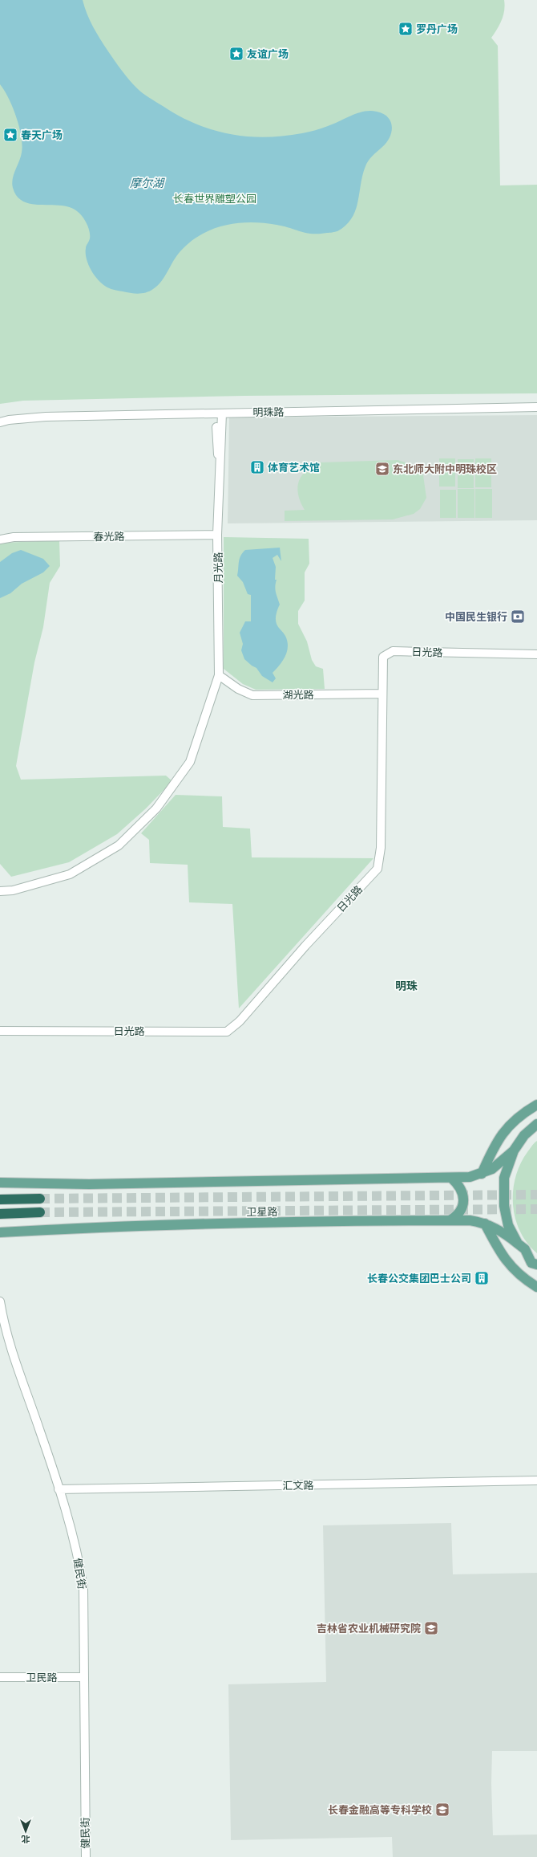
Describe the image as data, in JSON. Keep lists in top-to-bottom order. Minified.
{"streets":{"main road":["卫星路"],"street":["明珠路","春光路","月光路","日光路","湖光路","汇文路","健民街","卫民路"]},"crossings":[["明珠路","月光路"],["春光路","月光路"],["月光路","湖光路"],["日光路","湖光路"],["汇文路","健民街"],["健民街","卫民路"]],"districts":["明珠"],"water":["摩尔湖"],"parks":["长春世界雕塑公园"],"places":{"place":["罗丹广场","友谊广场","春天广场"],"building":["体育艺术馆","长春公交集团巴士公司"],"school or university":["东北师大附中明珠校区","吉林省农业机械研究院","长春金融高等专科学校"],"bank":["中国民生银行"]},"north":"bottom"}
